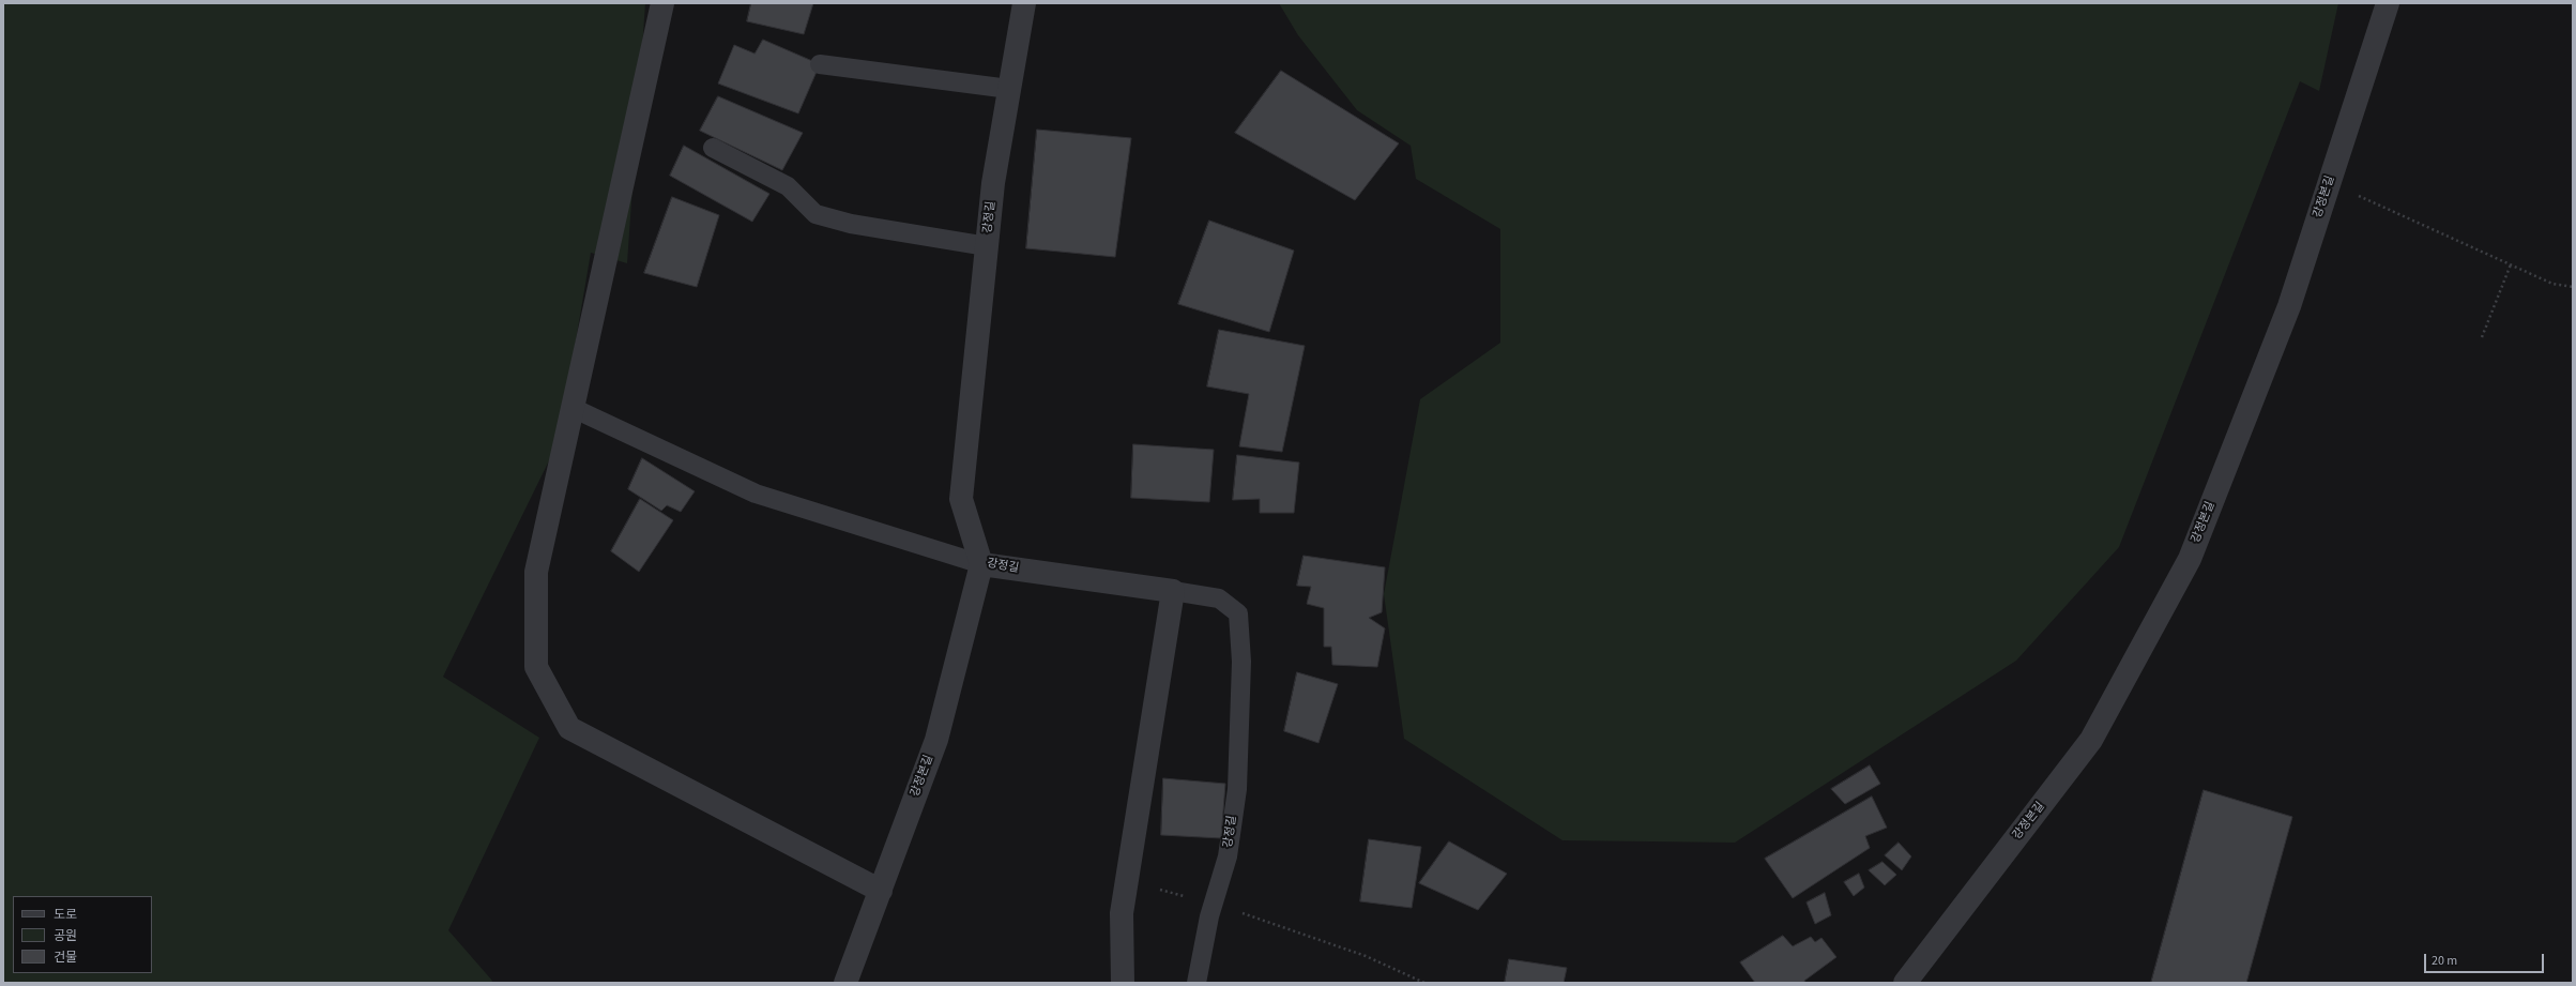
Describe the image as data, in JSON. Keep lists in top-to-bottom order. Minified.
{"streets":{"street":["강정본길","강정길"]},"crossings":[["강정본길","강정길"]],"legend":["도로","공원","건물"],"scale_bar":"20 m"}
